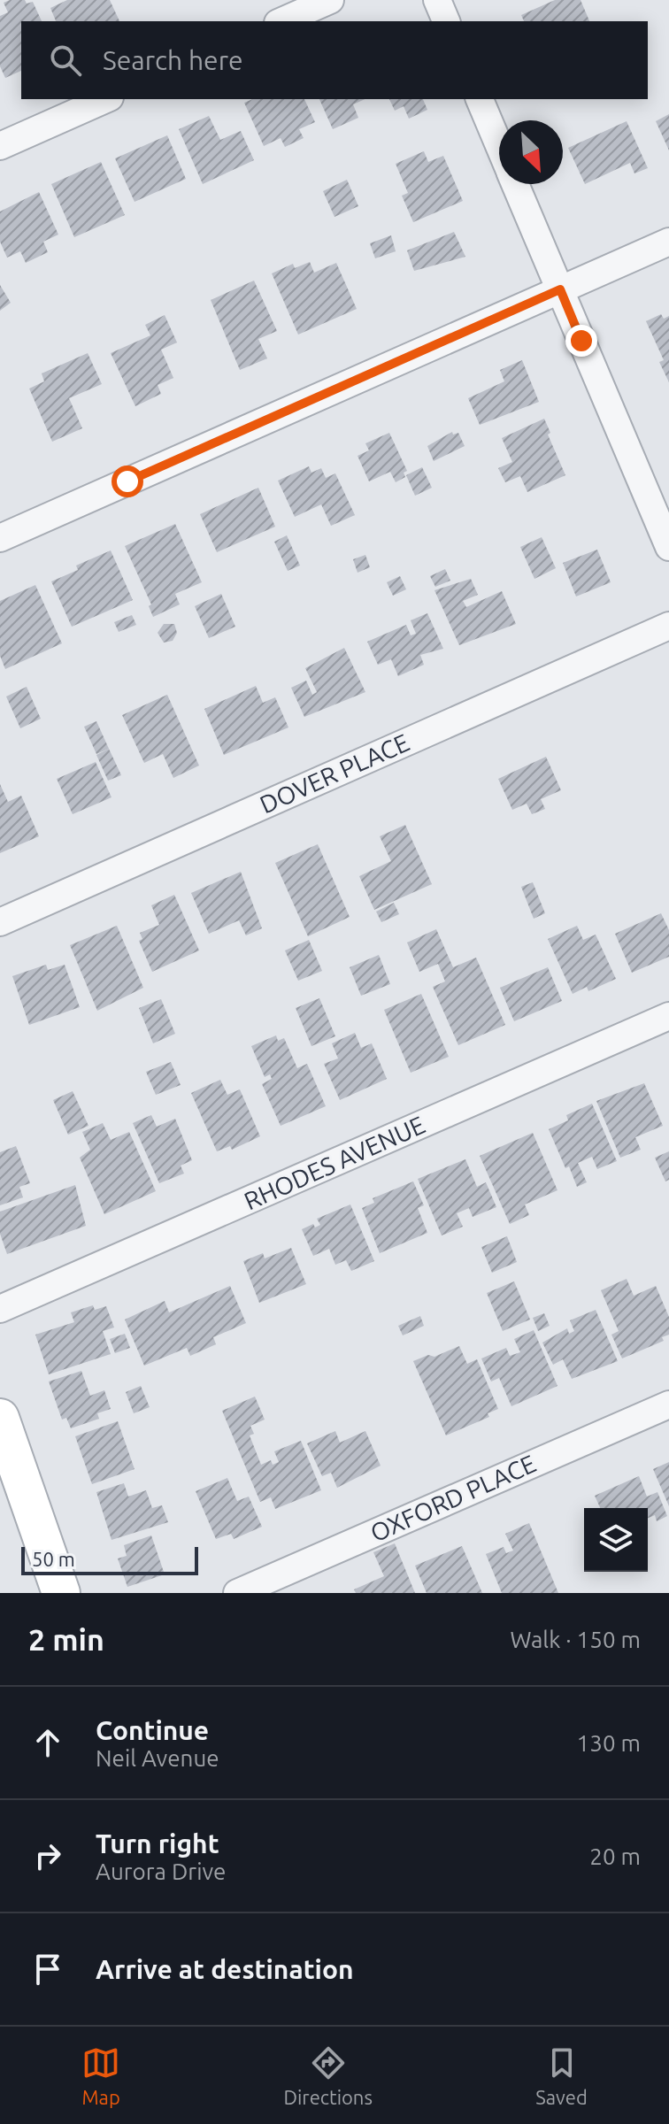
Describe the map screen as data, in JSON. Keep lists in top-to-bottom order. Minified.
{"streets":{"street":["DOVER PLACE","RHODES AVENUE","OXFORD PLACE"]},"scale_bar":"50 m","north":"bottom right","page":{"search":"Search here","scale":"50 m","heading":["2 min","Walk · 150 m"],"list":[["Continue","Neil Avenue","130 m"],["Turn right","Aurora Drive","20 m"],"Arrive at destination"],"nav":["Map","Directions","Saved"]}}
